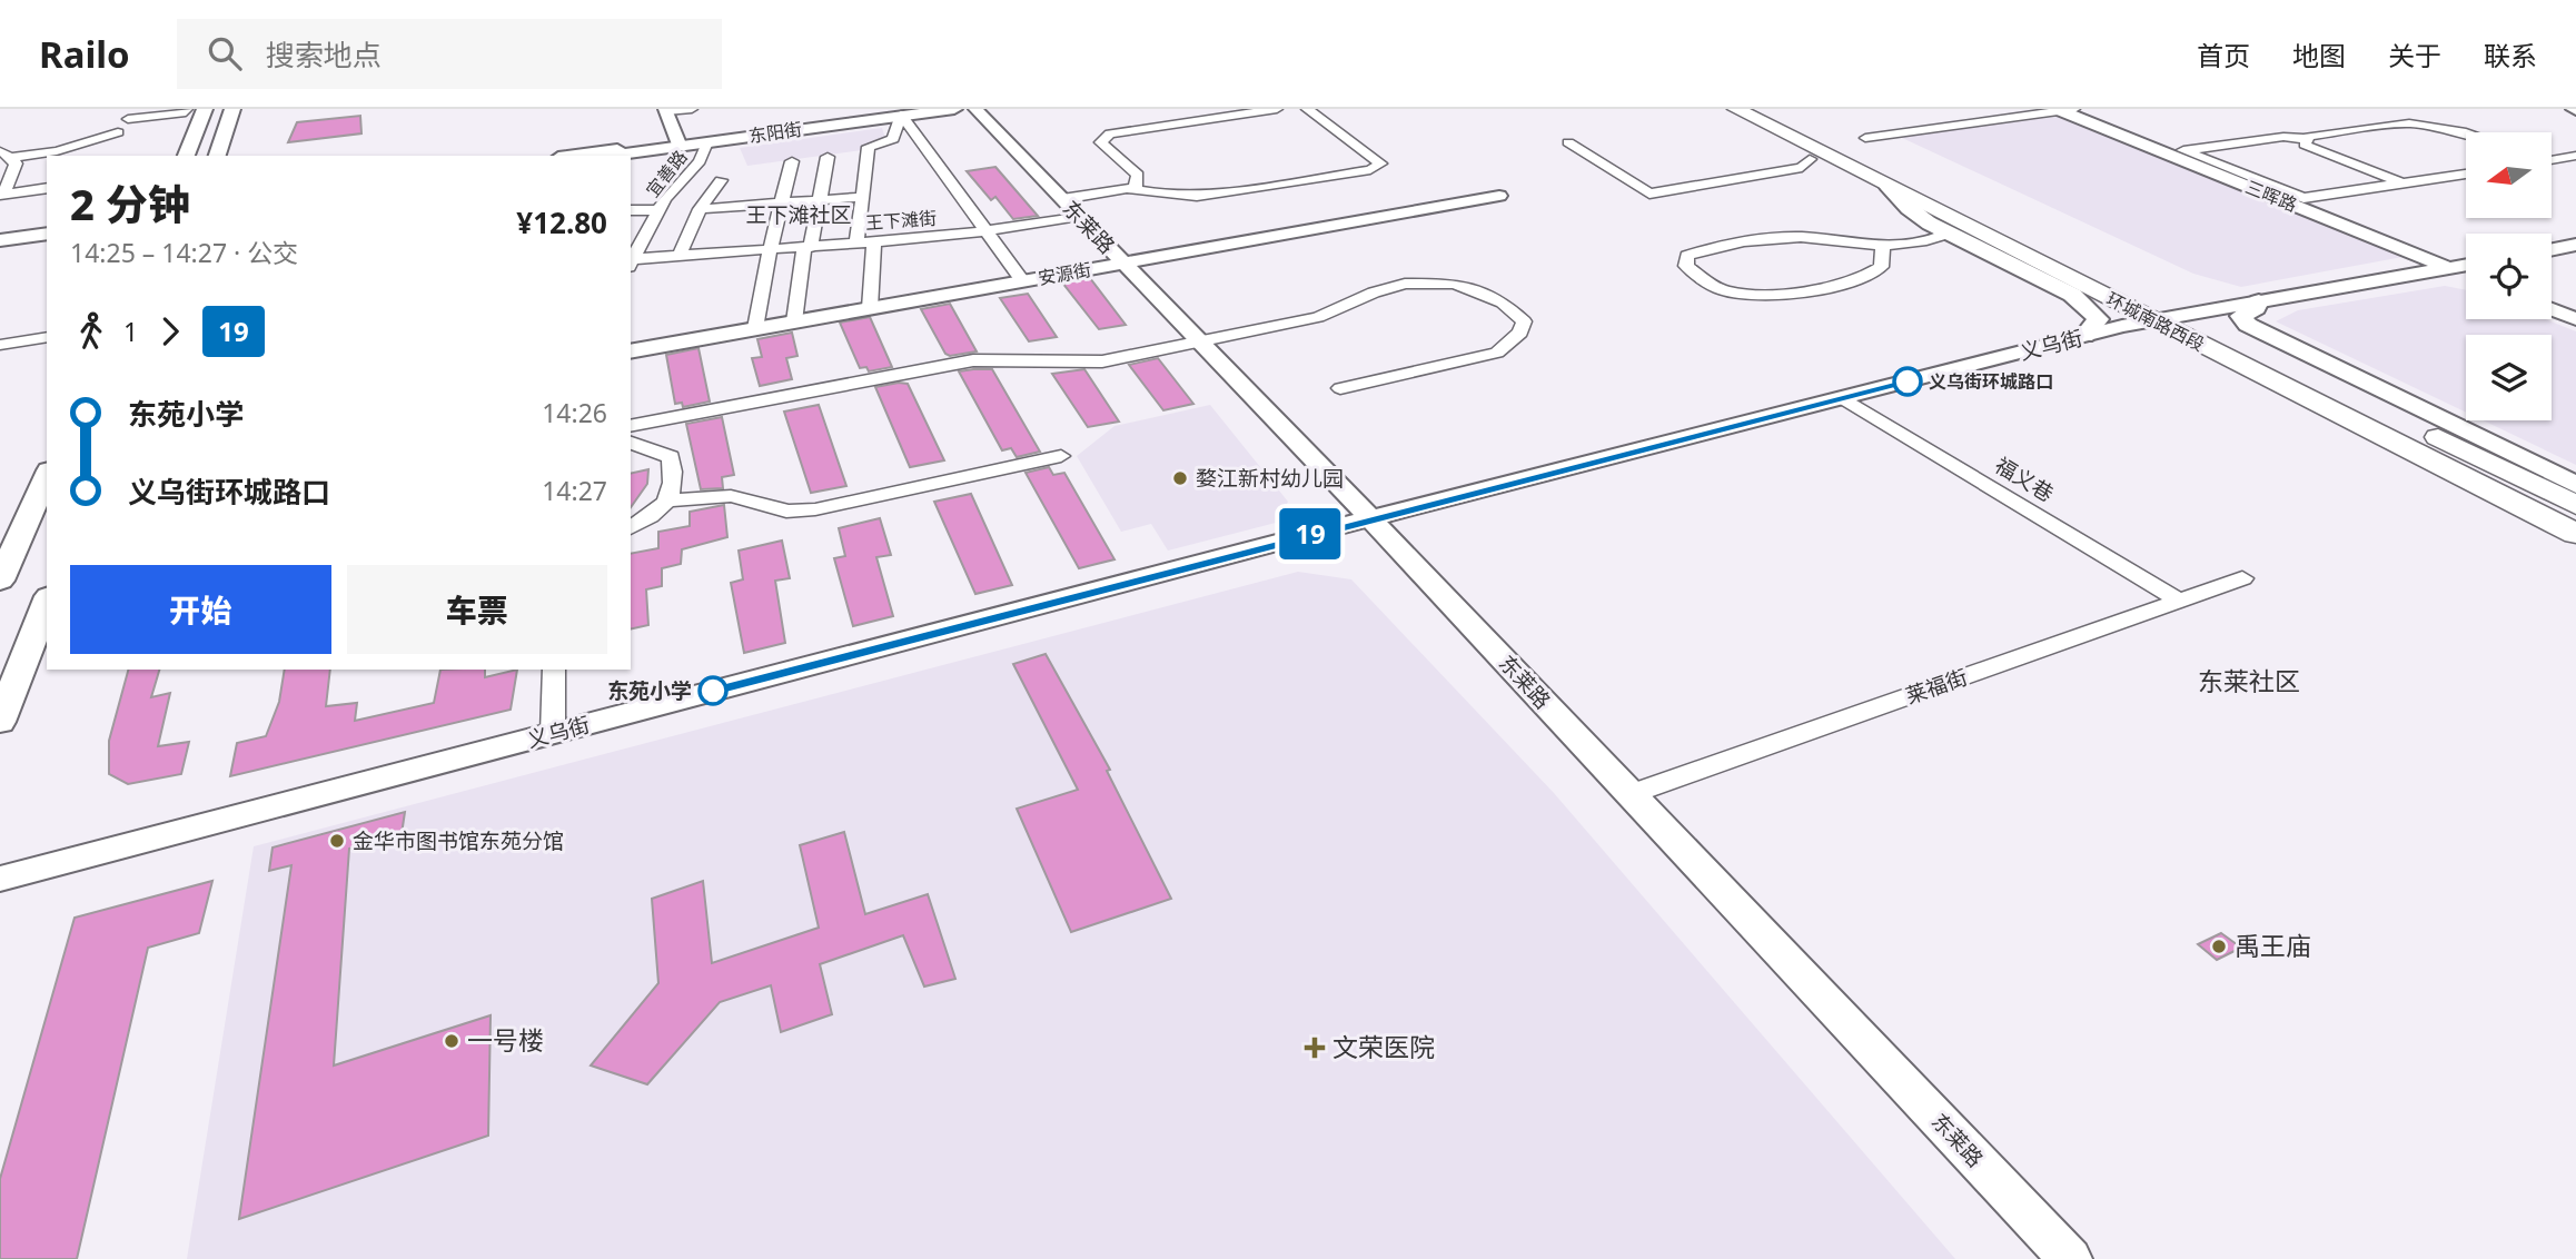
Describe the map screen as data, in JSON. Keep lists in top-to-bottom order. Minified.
{"streets":{"main road":["东阳街","环城南路西段"],"street":["宜善路","三晖路","王下滩街","东莱路","安源街","义乌街","福义巷","莱福街"]},"crossings":[["东阳街","宜善路"],["宜善路","王下滩街"],["三晖路","义乌街"],["王下滩街","东莱路"],["东莱路","安源街"],["东莱路","义乌街"],["东莱路","莱福街"],["环城南路西段","义乌街"],["义乌街","福义巷"],["福义巷","莱福街"]],"districts":["王下滩社区","东莱社区"],"places":{"other":["义乌街环城路口","婺江新村幼儿园","东苑小学","金华市图书馆东苑分馆","禹王庙","一号楼"],"health":["文荣医院"]},"lines":["bus line 19"],"north":"left","page":{"header":"Railo","search":"搜索地点","nav":["首页","地图","关于","联系"],"on_map":"19","heading":["2 分钟","14:25 – 14:27 · 公交","¥12.80"],"legs":["1","19"],"list":[{"name":"东苑小学","value":"14:26"},{"name":"义乌街环城路口","value":"14:27"}],"buttons":["开始","车票"]}}
